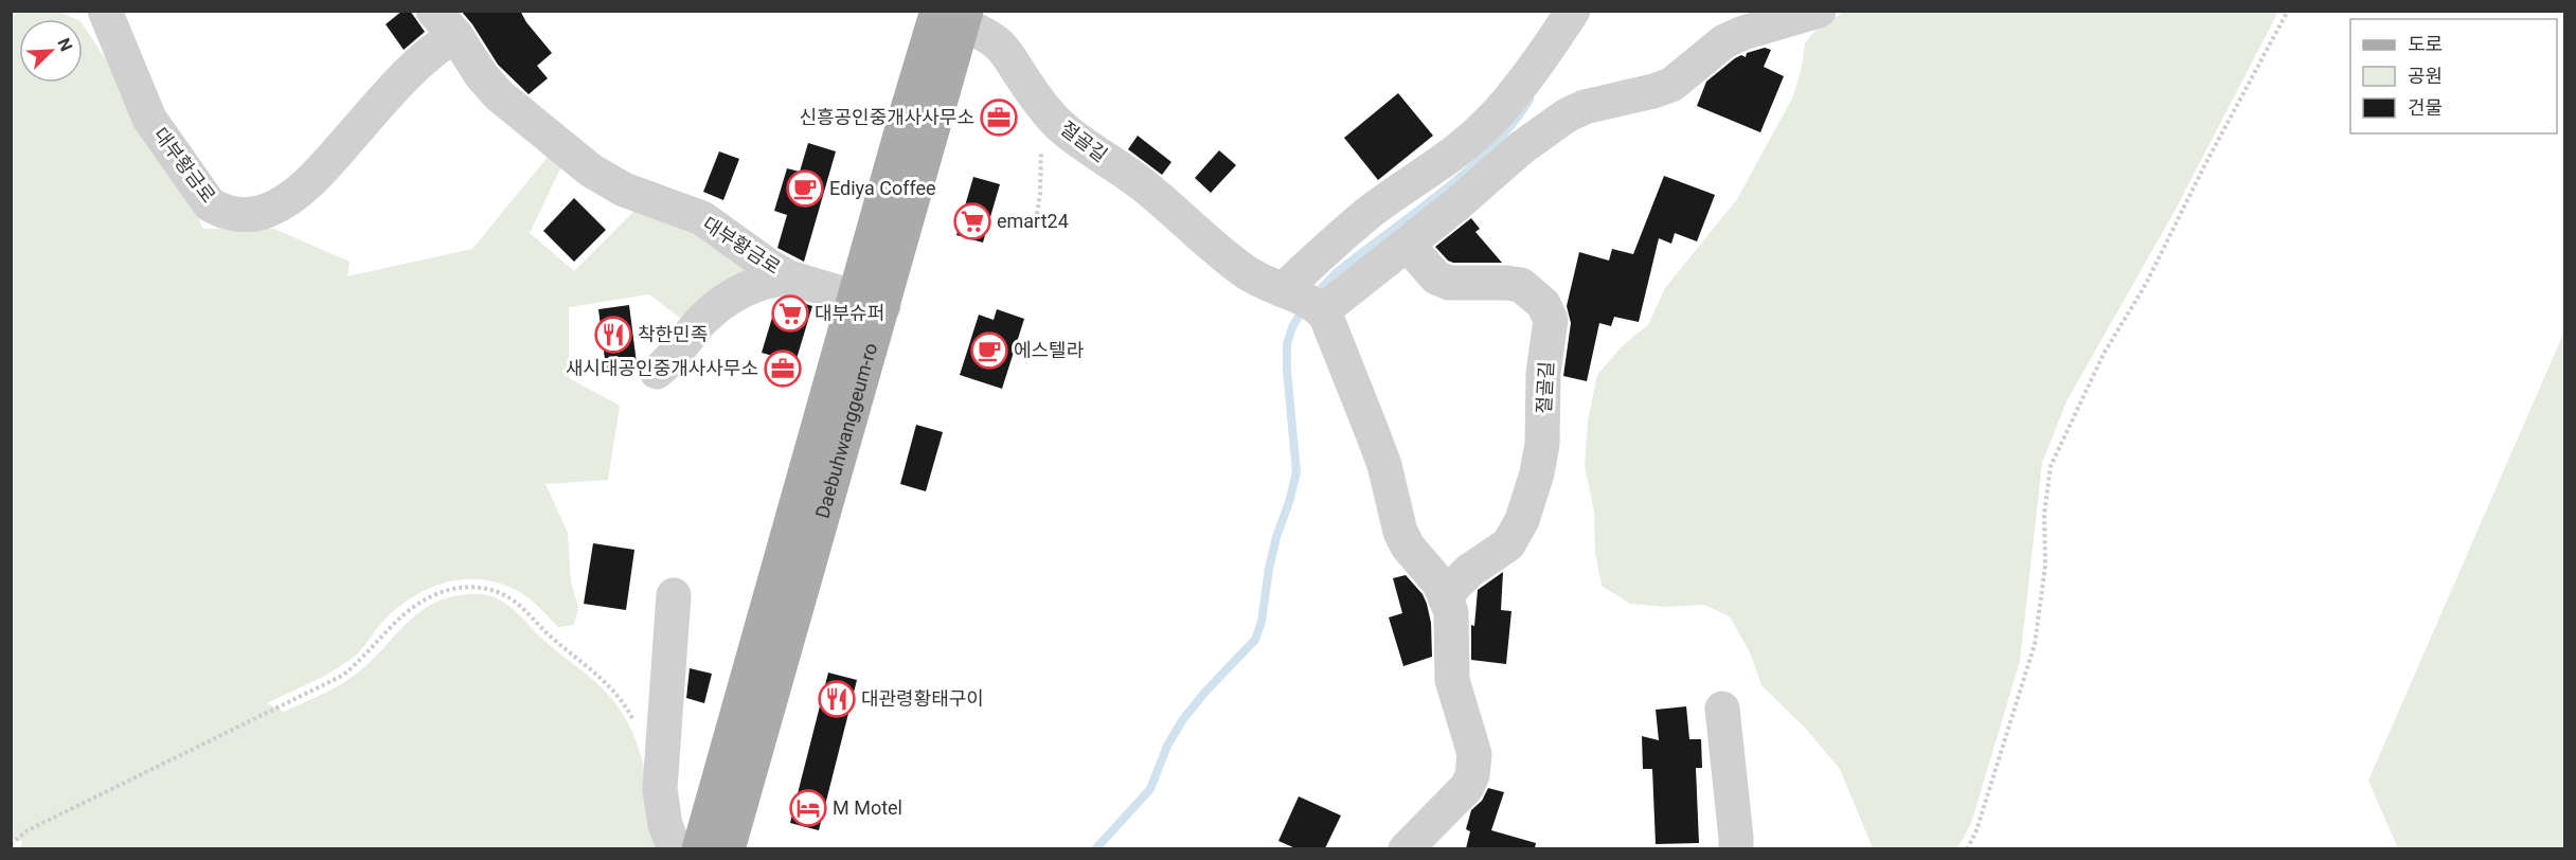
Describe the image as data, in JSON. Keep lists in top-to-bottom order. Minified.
{"streets":{"main road":["Daebuhwanggeum-ro"],"lane":["절골길","대부황금로"]},"crossings":[["절골길","Daebuhwanggeum-ro"],["대부황금로","Daebuhwanggeum-ro"]],"places":{"office":["신흥공인중개사사무소","새시대공인중개사사무소"],"cafe":["Ediya Coffee","에스텔라"],"supermarket":["emart24","대부슈퍼"],"restaurant":["착한민족","대관령황태구이"],"hotel":["M Motel"]},"legend":["도로","공원","건물"],"north":"top right"}
